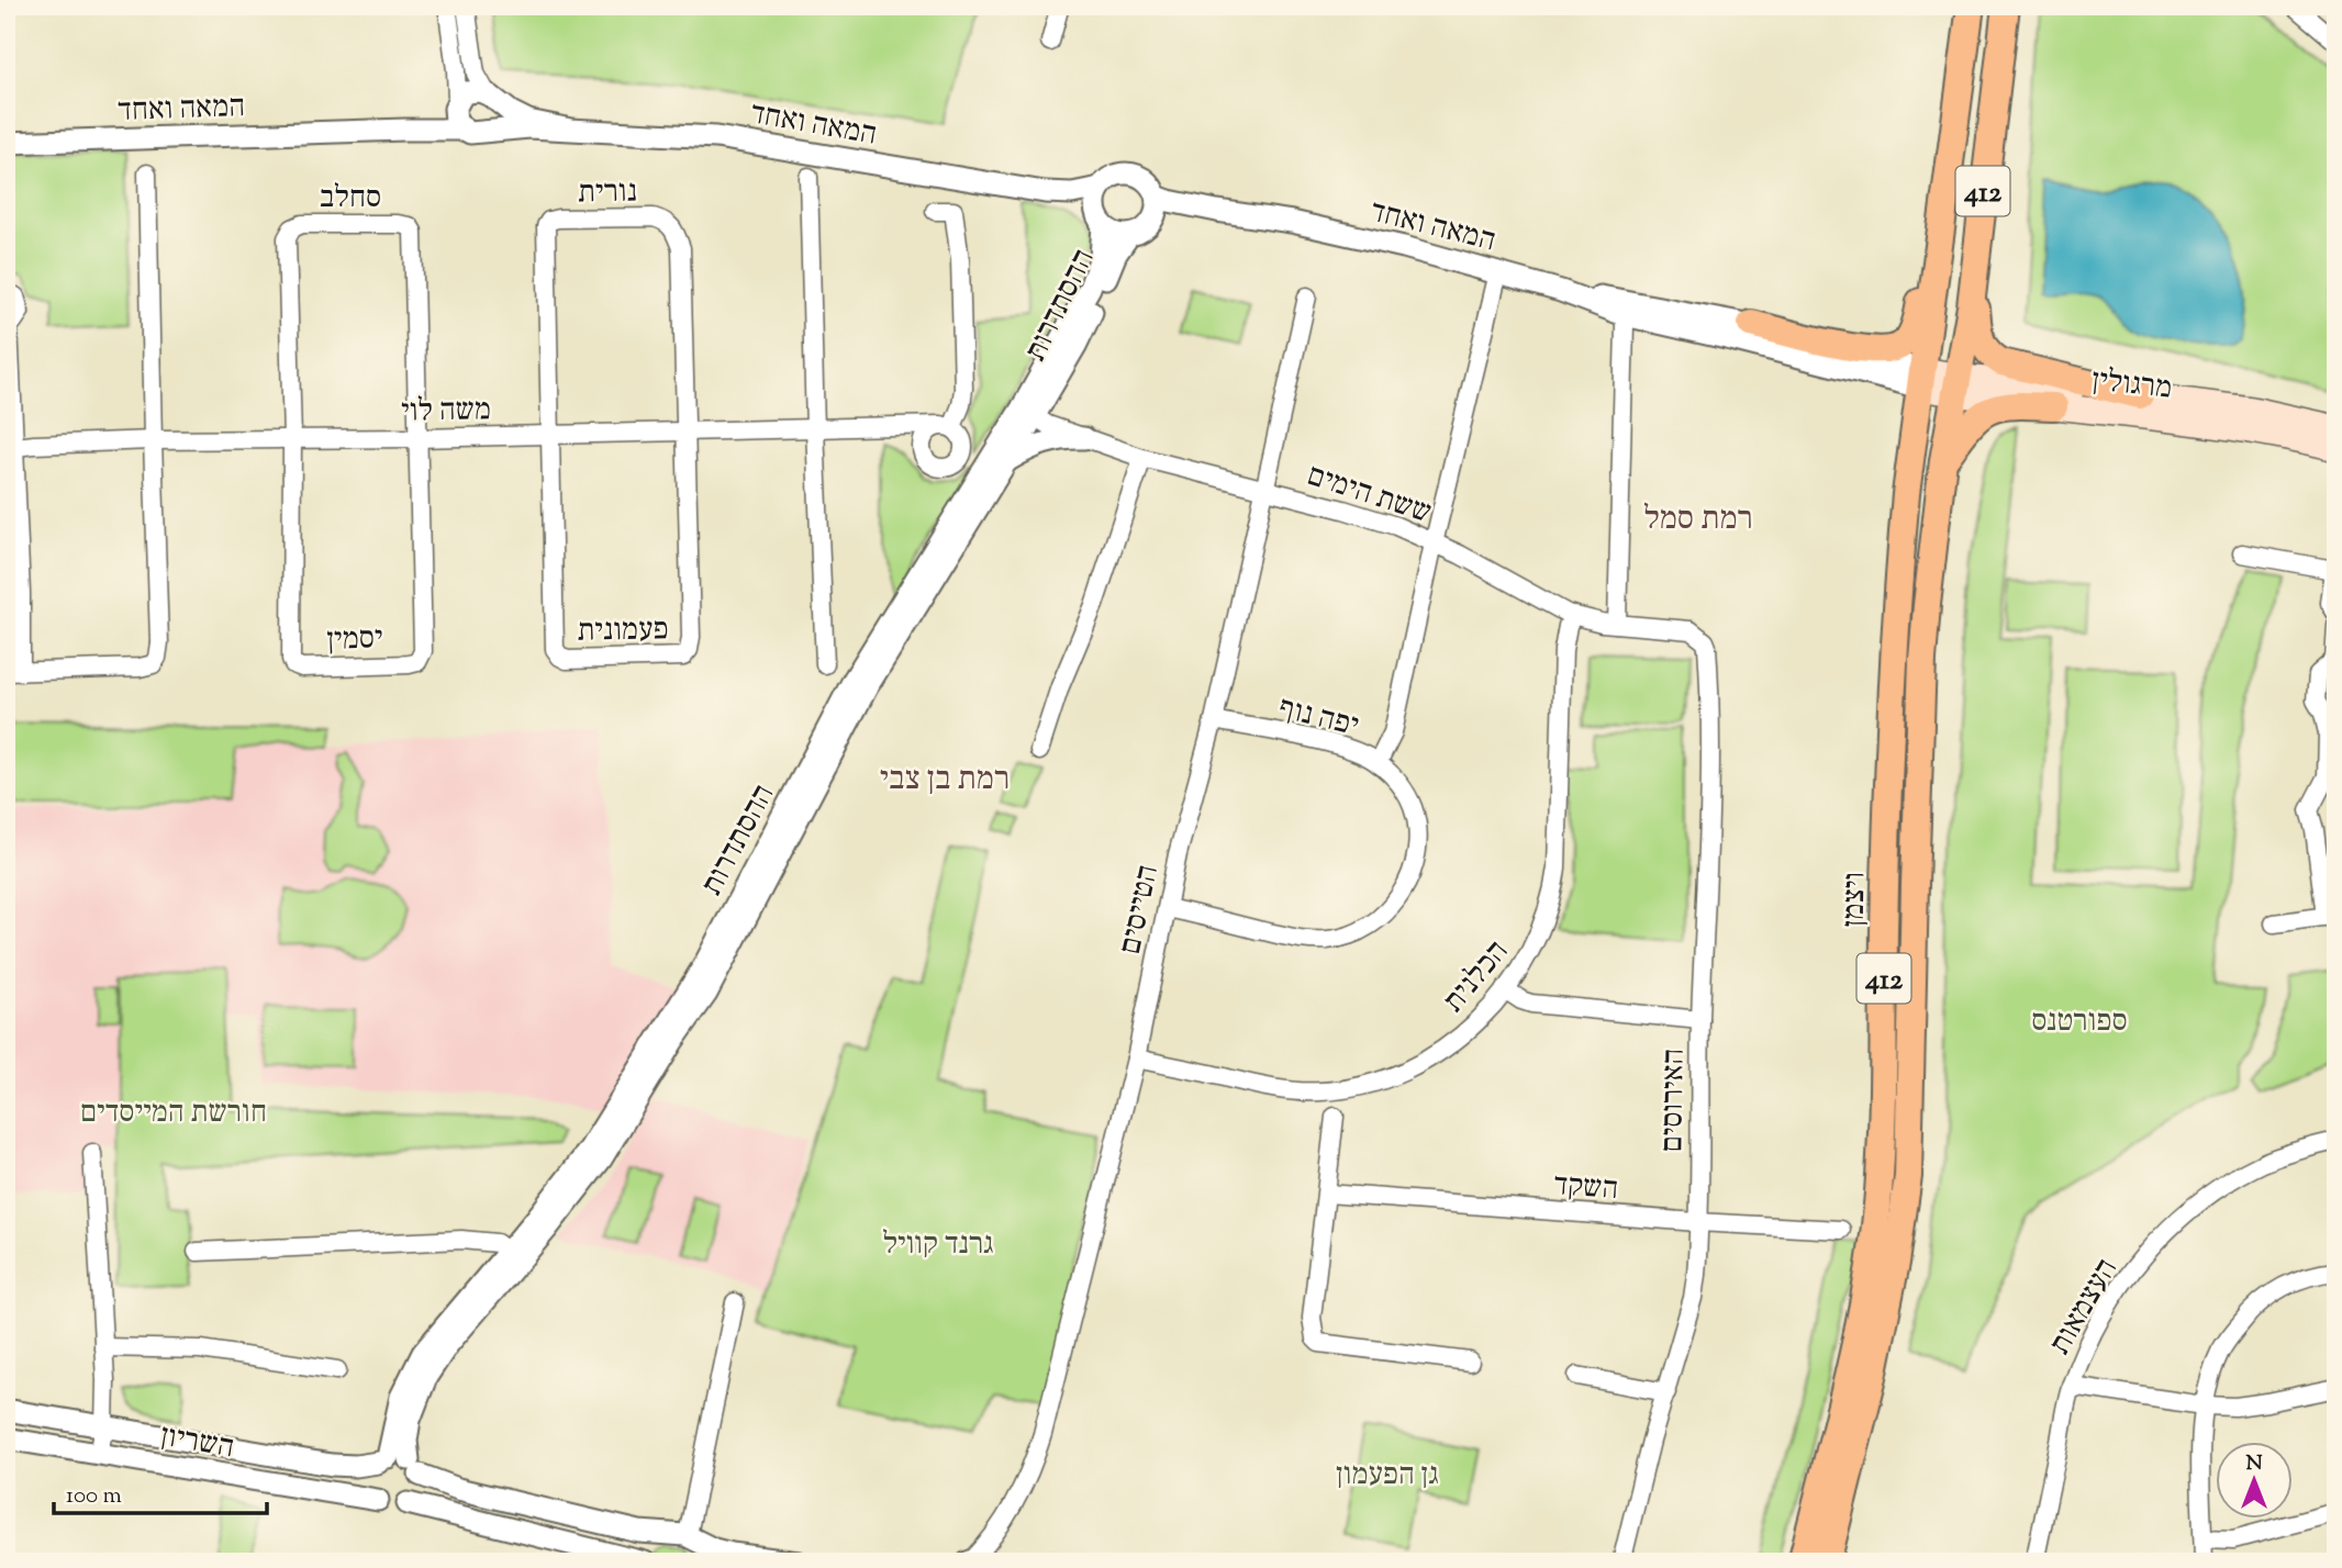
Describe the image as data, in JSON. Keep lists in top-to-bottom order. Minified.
{"streets":{"main road":["412","מרגולין","ויצמן"],"street":["המאה ואחד","נורית","סחלב","ההסתדרות","משה לוי","ששת הימים","פעמונית","יסמין","יפה נוף","הטייסים","הכלנית","האירוסים","השקד","העצמאות","השריון"]},"crossings":[["המאה ואחד","412"],["המאה ואחד","ההסתדרות"],["המאה ואחד","מרגולין"],["המאה ואחד","ויצמן"],["נורית","משה לוי"],["נורית","פעמונית"],["412","מרגולין"],["412","ויצמן"],["סחלב","משה לוי"],["סחלב","יסמין"],["ההסתדרות","ששת הימים"],["ההסתדרות","השריון"],["מרגולין","ויצמן"],["משה לוי","פעמונית"],["משה לוי","יסמין"],["ששת הימים","הטייסים"],["ששת הימים","הכלנית"],["ששת הימים","האירוסים"],["יפה נוף","הטייסים"],["הטייסים","הכלנית"],["האירוסים","השקד"]],"districts":["רמת סמל","רמת בן צבי"],"parks":["ספורטנס","חורשת המייסדים","גרנד קוויל","גן הפעמון"],"scale_bar":"100 m","north":"top"}
